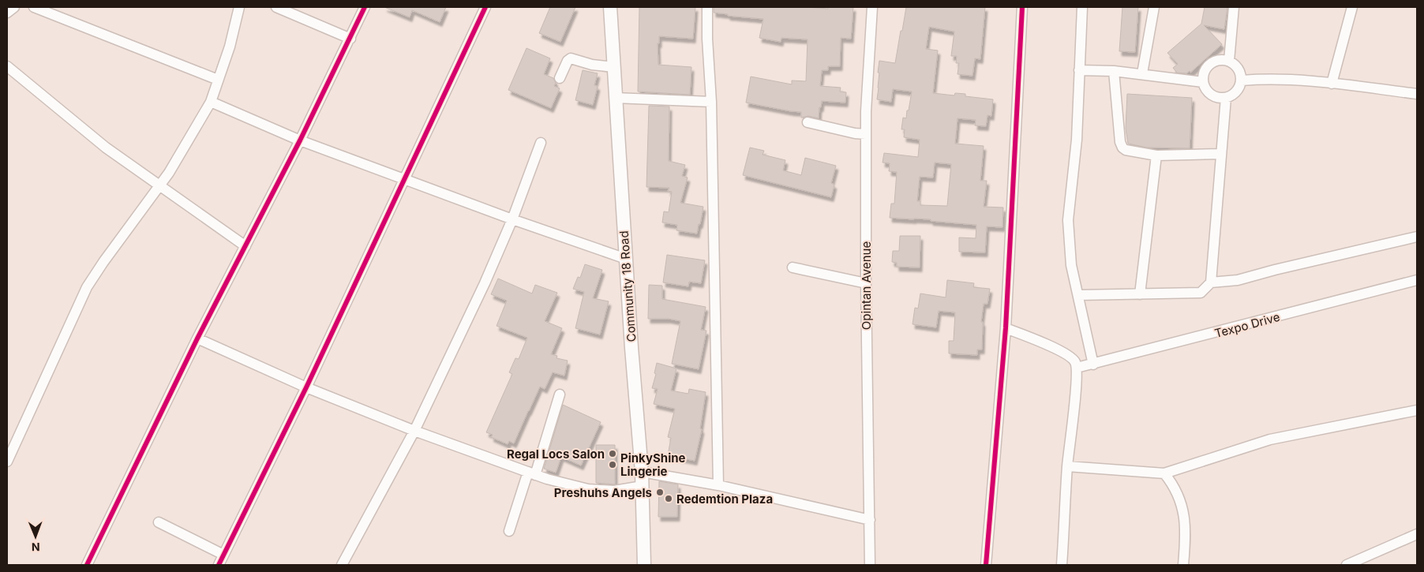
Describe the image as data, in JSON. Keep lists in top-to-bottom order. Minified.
{"streets":{"main road":["Community 18 Road"],"street":["Opintan Avenue","Texpo Drive"]},"places":["Regal Locs Salon","PinkyShine Lingerie","Preshuhs Angels","Redemtion Plaza"],"north":"bottom"}
